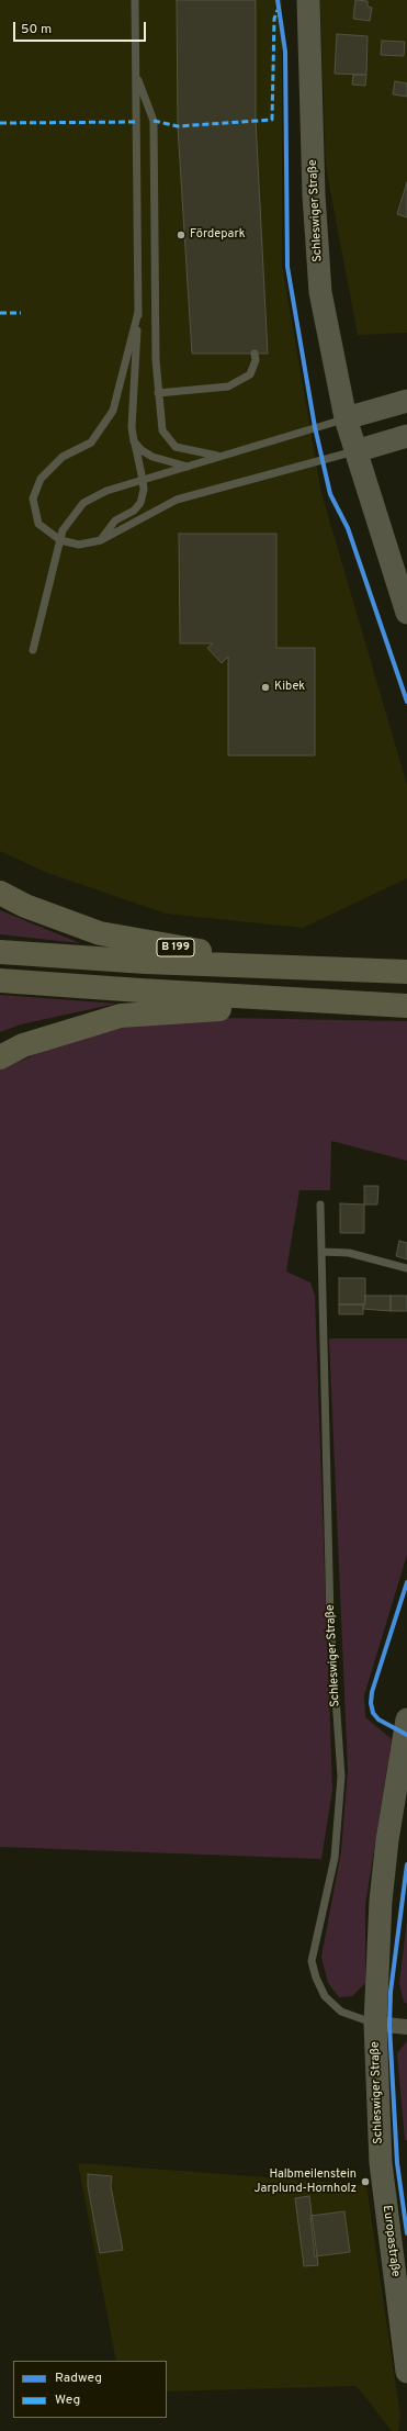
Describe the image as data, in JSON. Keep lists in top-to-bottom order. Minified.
{"streets":{"highway":["B 199"],"main road":["Schleswiger Straße","Europastraße"]},"crossings":[["Schleswiger Straße","Europastraße"]],"places":["Fördepark","Kibek","Halbmeilenstein Jarplund-Hornholz"],"legend":["Radweg","Weg"],"scale_bar":"50 m"}
